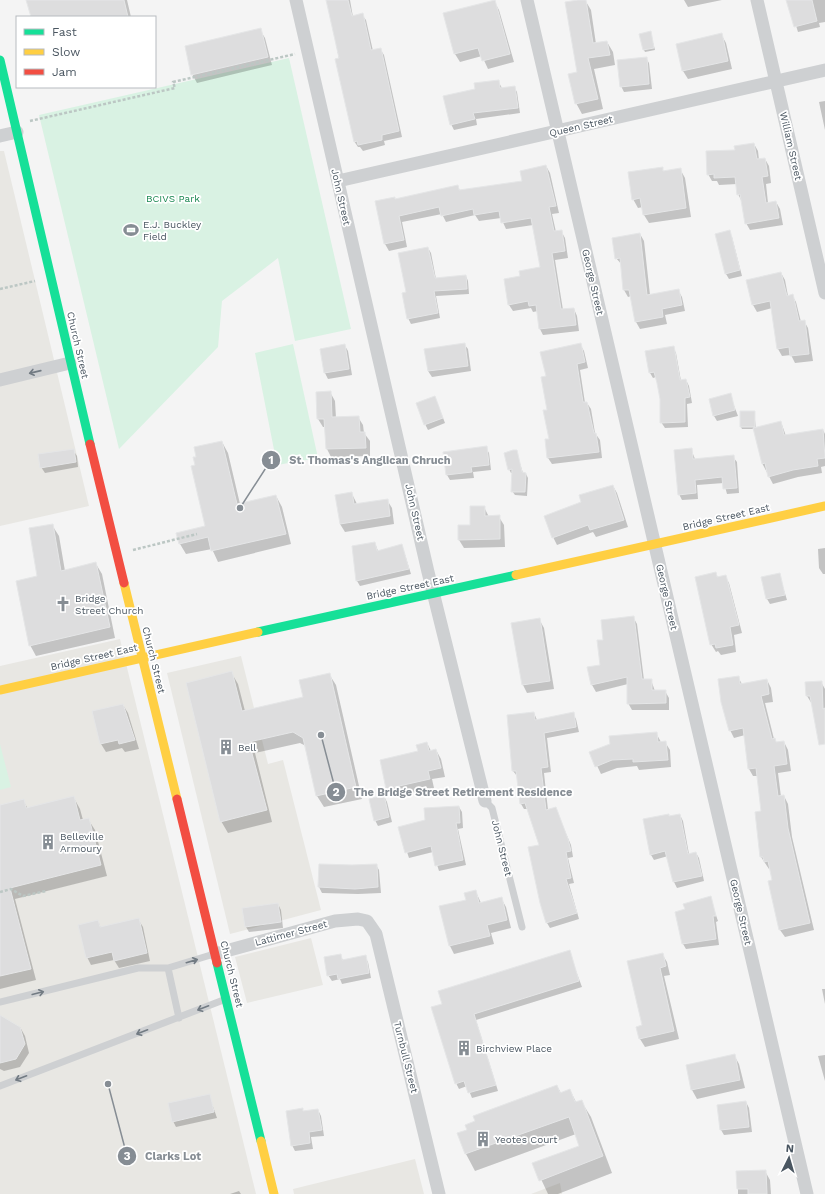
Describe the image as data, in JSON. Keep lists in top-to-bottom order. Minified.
{"streets":{"street":["Queen Street","William Street","John Street","George Street","Church Street","Bridge Street East","Lattimer Street","Turnbull Street"]},"crossings":[["Queen Street","William Street"],["Queen Street","John Street"],["Queen Street","George Street"],["John Street","Bridge Street East"],["George Street","Bridge Street East"],["Church Street","Bridge Street East"],["Church Street","Lattimer Street"],["Lattimer Street","Turnbull Street"]],"parks":["BCIVS Park"],"places":{"sports":["E.J. Buckley Field"],"other":["St. Thomas's Anglican Chruch","The Bridge Street Retirement Residence","Clarks Lot"],"church":["Bridge Street Church"],"building":["Bell","Belleville Armoury","Birchview Place","Yeotes Court"]},"legend":["Fast","Slow","Jam"],"north":"top"}
